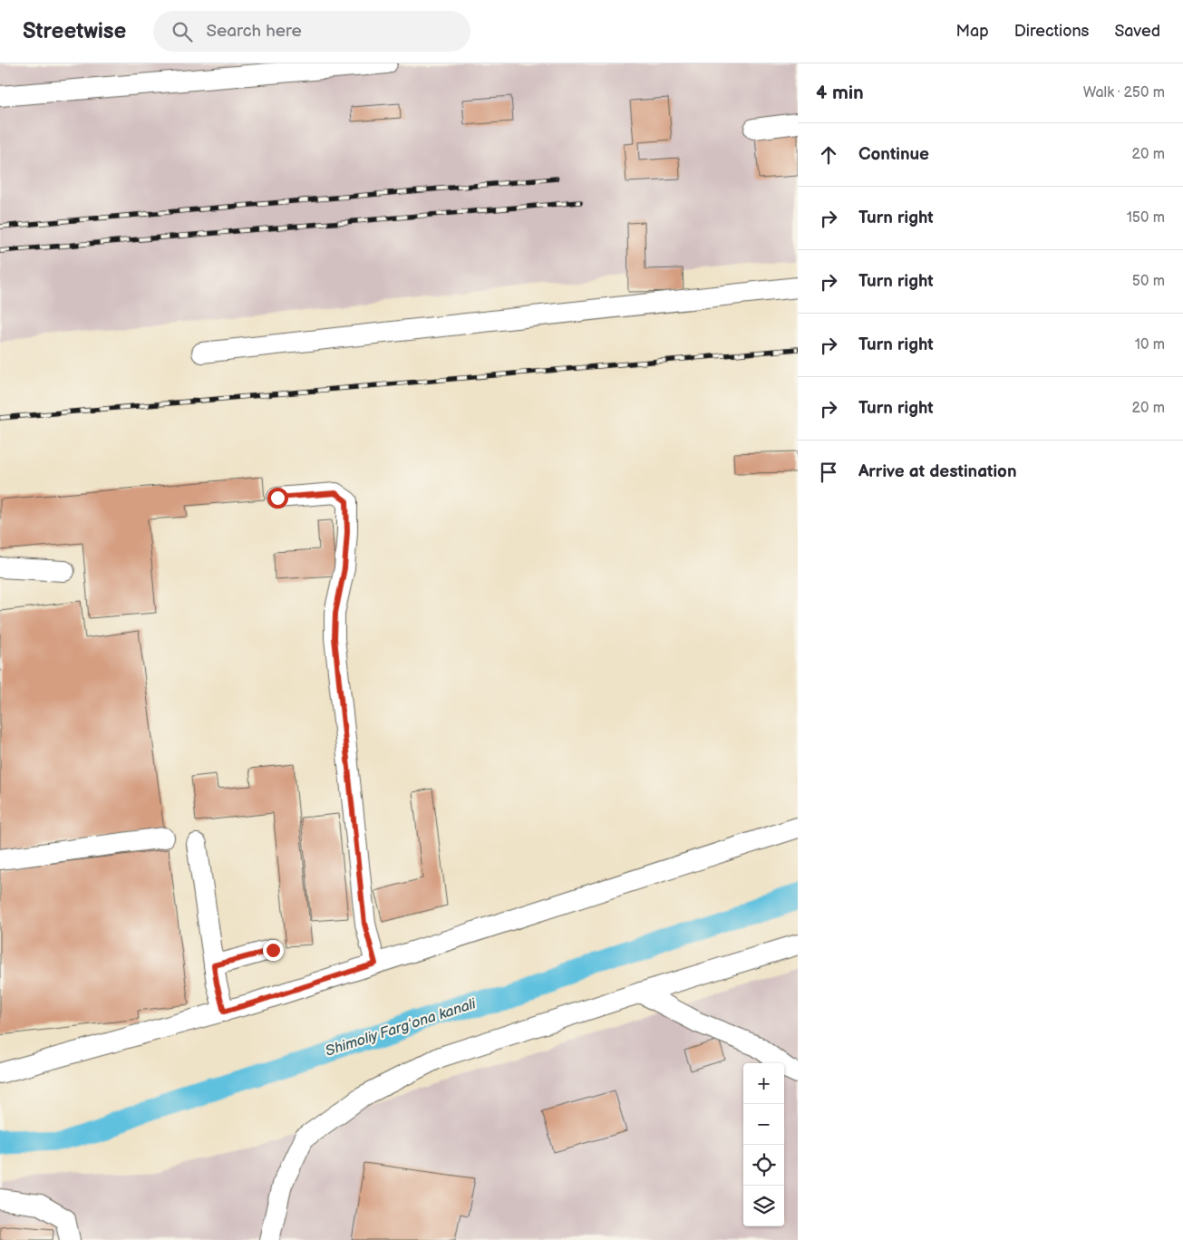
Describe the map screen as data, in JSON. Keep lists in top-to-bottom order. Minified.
{"water":["Shimoliy Fargʻona kanali"],"page":{"header":"Streetwise","search":"Search here","nav":["Map","Directions","Saved"],"heading":["4 min","Walk · 250 m"],"list":[["Continue","20 m"],["Turn right","150 m"],["Turn right","50 m"],["Turn right","10 m"],["Turn right","20 m"],"Arrive at destination"],"map_buttons":["+","−"]}}
